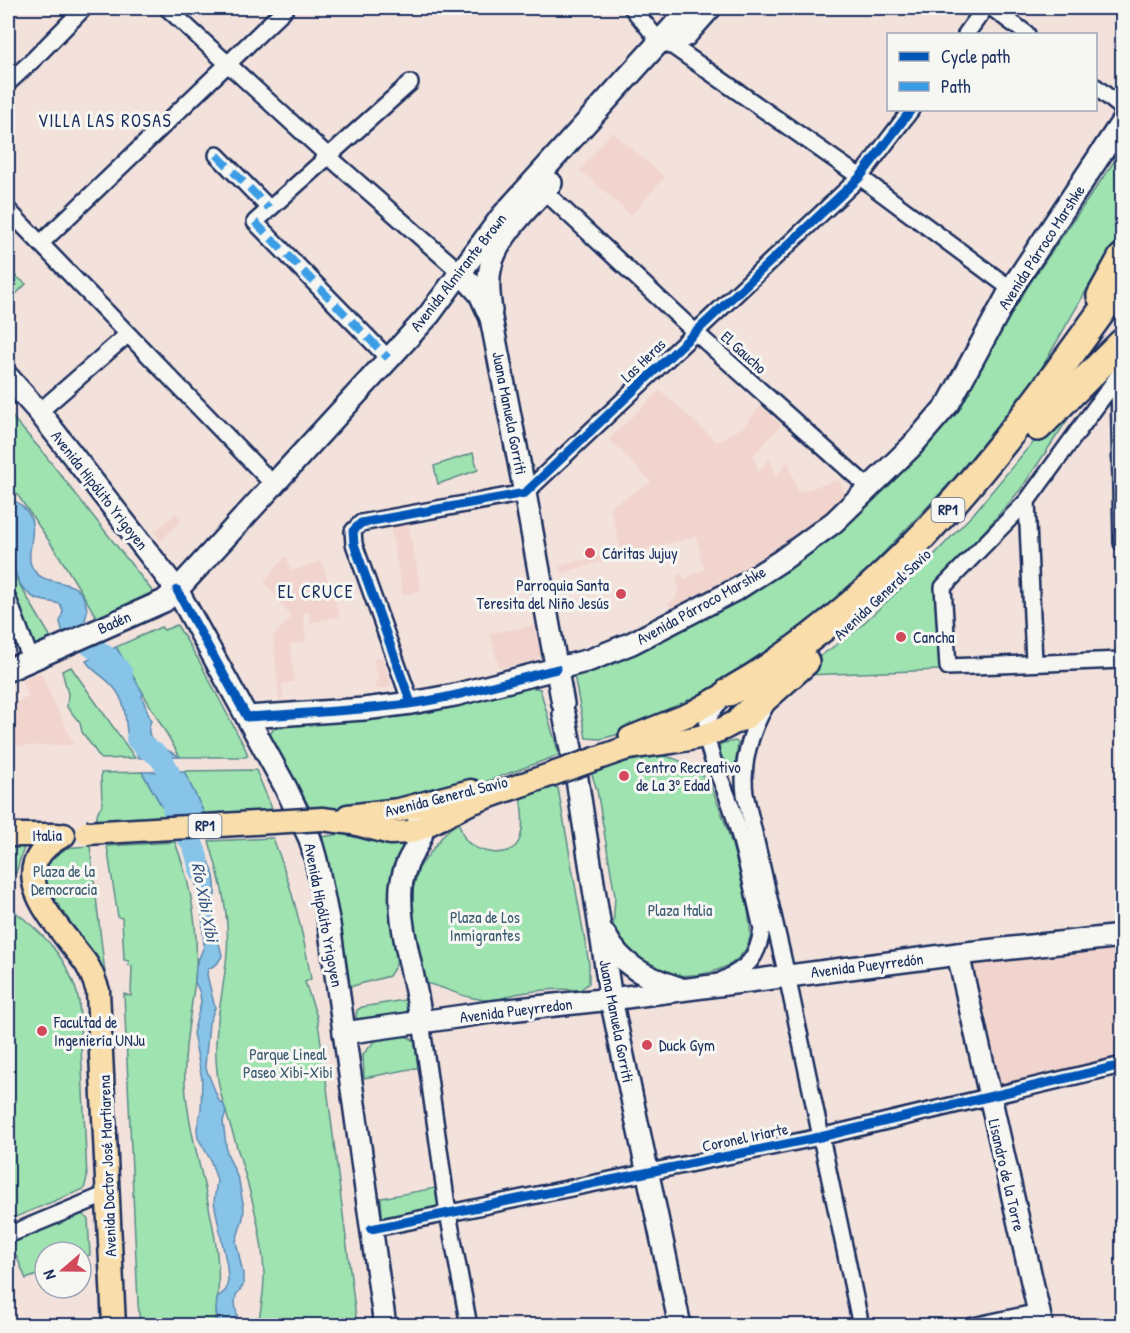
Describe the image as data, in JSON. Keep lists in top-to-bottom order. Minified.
{"streets":{"highway":["RP1","Avenida General Savio"],"main road":["Avenida Párroco Marshke","Avenida Almirante Brown","Juana Manuela Gorriti","Avenida Hipólito Yrigoyen","Badén","Italia","Avenida Pueyrredón","Avenida Pueyrredon","Avenida Doctor José Martiarena","Lisandro de la Torre"],"street":["El Gaucho","Las Heras","Coronel Iriarte"]},"crossings":[["Avenida Párroco Marshke","El Gaucho"],["Avenida Párroco Marshke","Juana Manuela Gorriti"],["Avenida Párroco Marshke","Avenida Hipólito Yrigoyen"],["Avenida Almirante Brown","El Gaucho"],["Avenida Almirante Brown","Juana Manuela Gorriti"],["Avenida Almirante Brown","Avenida Hipólito Yrigoyen"],["Avenida Almirante Brown","Badén"],["El Gaucho","Las Heras"],["Las Heras","Juana Manuela Gorriti"],["Juana Manuela Gorriti","Avenida Pueyrredón"],["Juana Manuela Gorriti","Avenida Pueyrredon"],["Juana Manuela Gorriti","Coronel Iriarte"],["Avenida Hipólito Yrigoyen","Badén"],["Avenida Hipólito Yrigoyen","Avenida Pueyrredon"],["Avenida Hipólito Yrigoyen","Coronel Iriarte"],["RP1","Avenida General Savio"],["RP1","Avenida Pueyrredón"],["RP1","Avenida Pueyrredon"],["Avenida General Savio","Italia"],["Avenida Pueyrredón","Avenida Pueyrredon"],["Avenida Pueyrredón","Lisandro de la Torre"],["Coronel Iriarte","Lisandro de la Torre"]],"districts":["VILLA LAS ROSAS","EL CRUCE"],"water":["Río Xibi Xibi"],"parks":["Plaza de la Democracia","Plaza Italia","Plaza de Los Inmigrantes","Parque Lineal Paseo Xibi-Xibi"],"places":["Cáritas Jujuy","Parroquia Santa Teresita del Niño Jesús","Cancha","Centro Recreativo de La 3º Edad","Facultad de Ingeniería UNJu","Duck Gym"],"legend":["Cycle path","Path"],"north":"left"}
